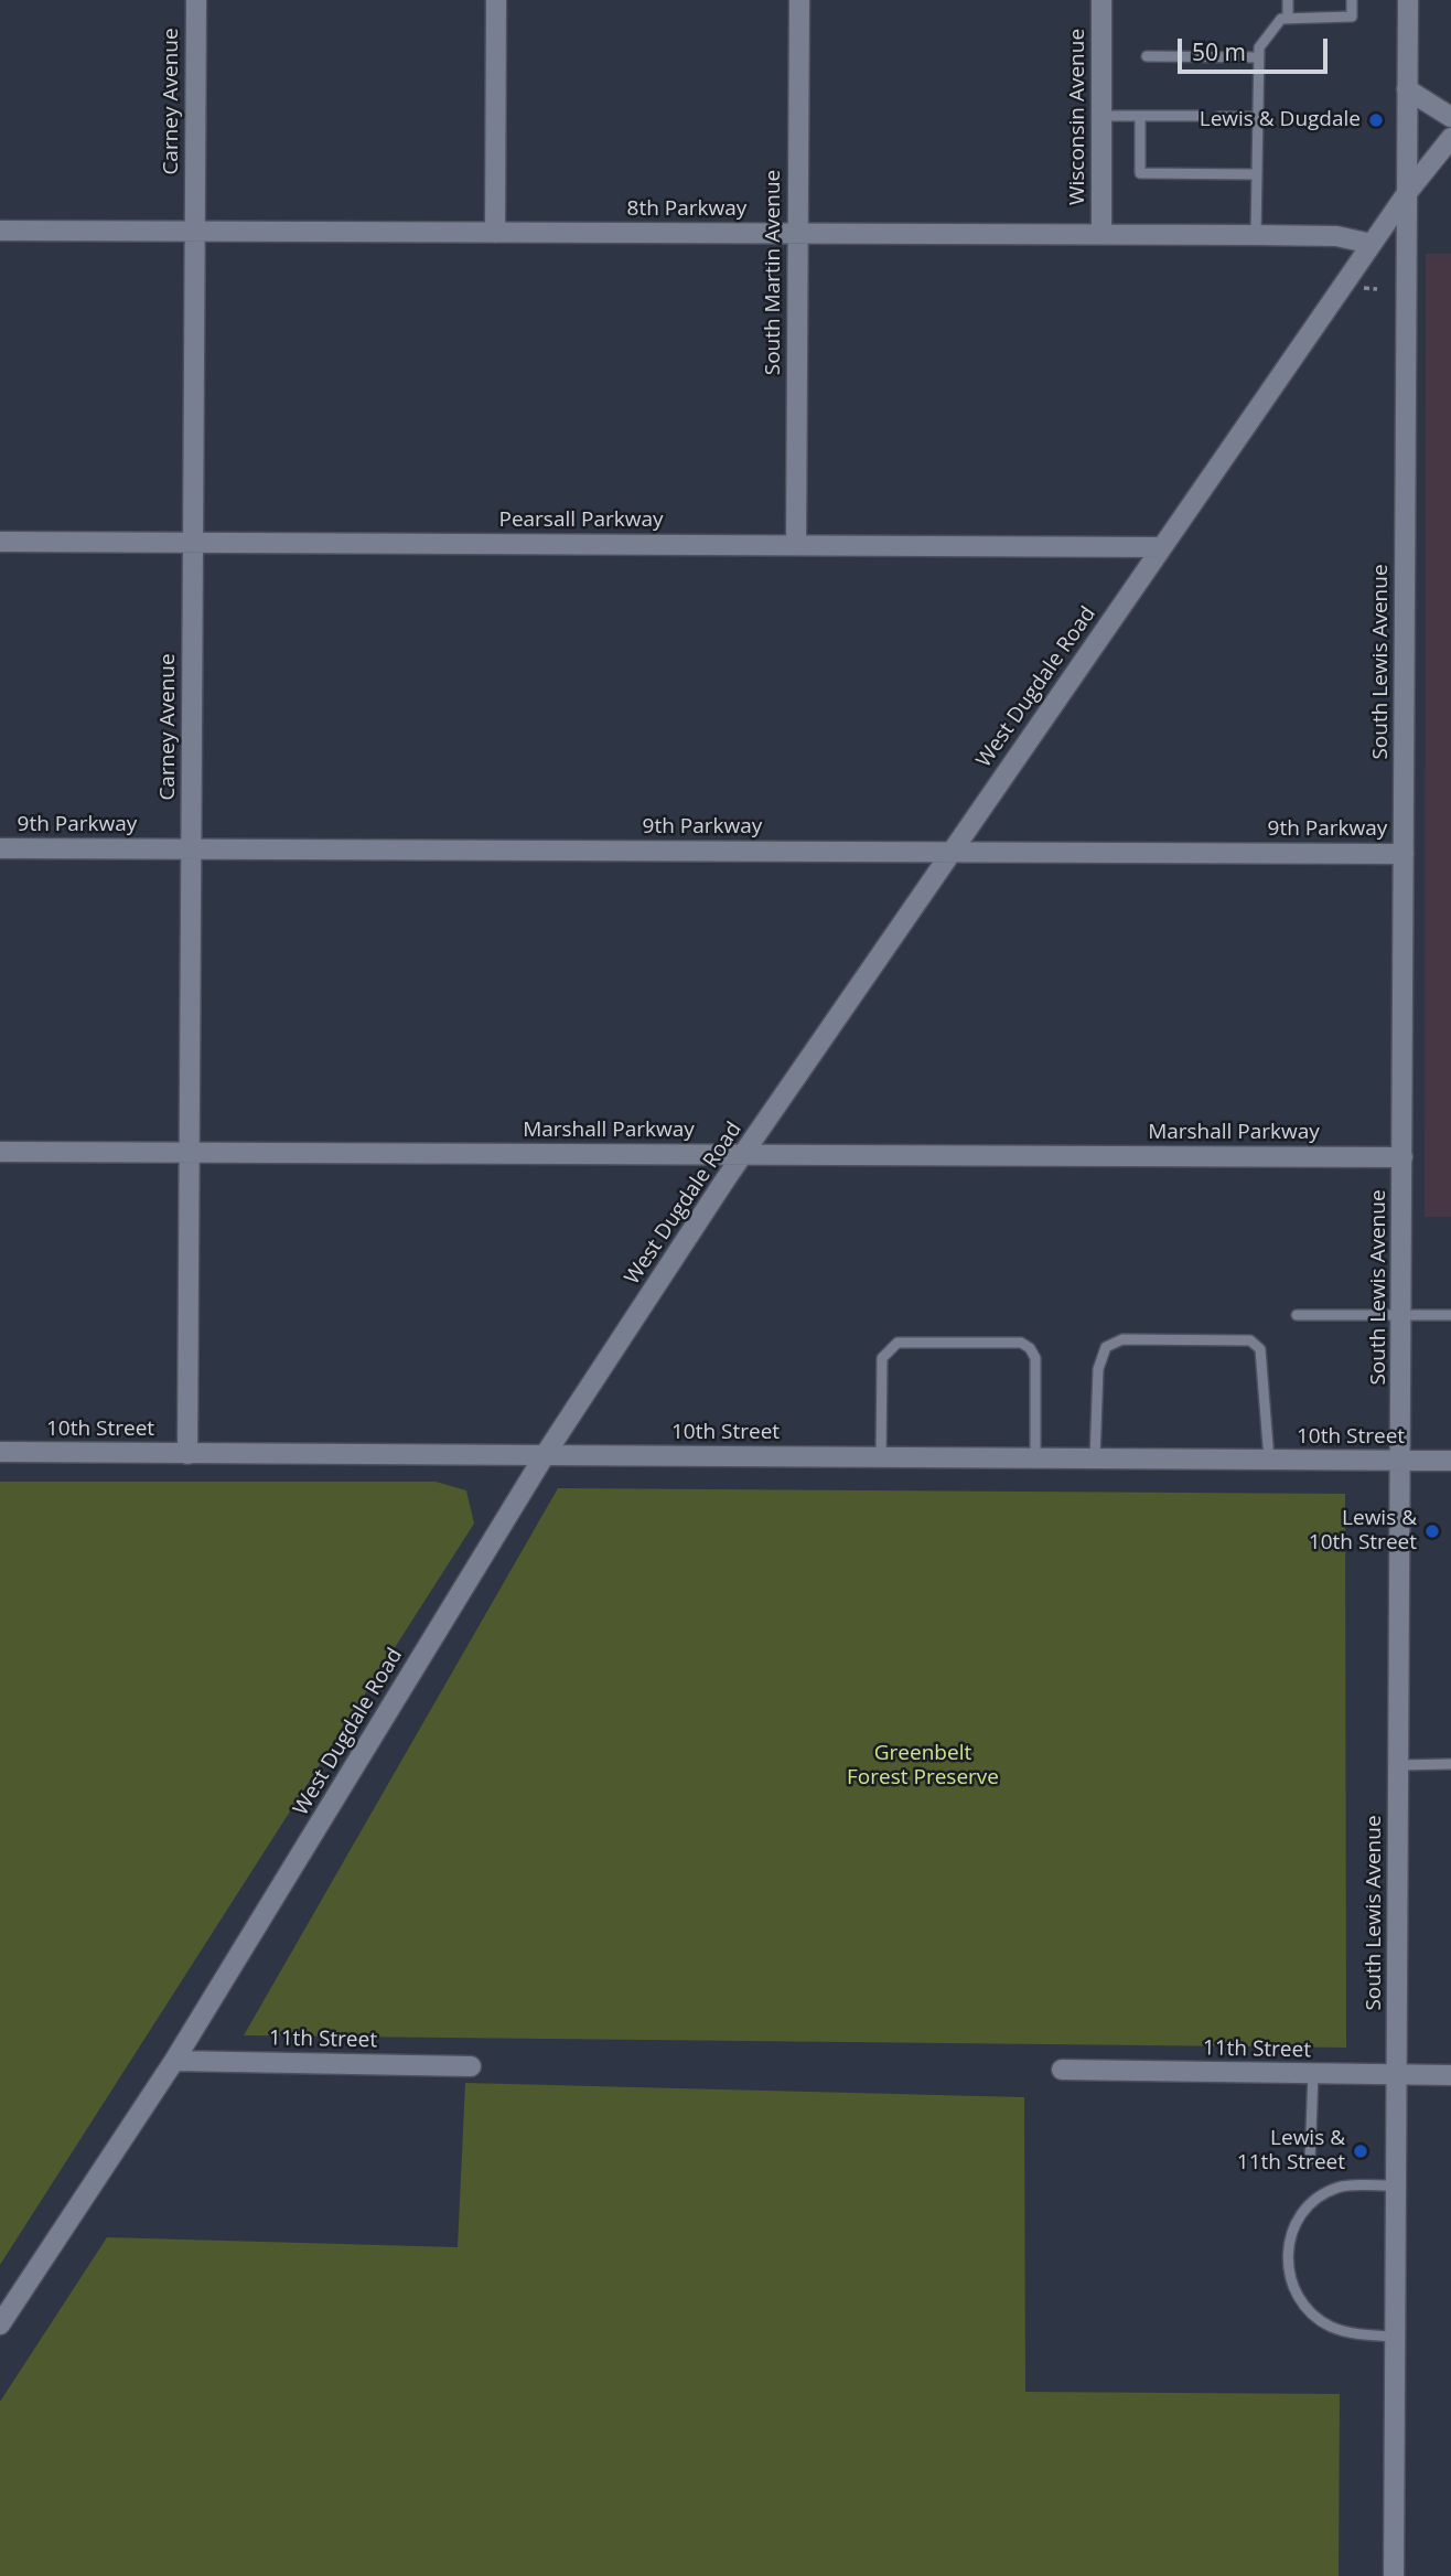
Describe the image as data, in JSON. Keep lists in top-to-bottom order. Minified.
{"streets":{"street":["Carney Avenue","Wisconsin Avenue","8th Parkway","South Martin Avenue","Pearsall Parkway","South Lewis Avenue","West Dugdale Road","9th Parkway","Marshall Parkway","10th Street","11th Street"]},"crossings":[["Carney Avenue","8th Parkway"],["Carney Avenue","Pearsall Parkway"],["Carney Avenue","9th Parkway"],["Carney Avenue","Marshall Parkway"],["Carney Avenue","10th Street"],["Wisconsin Avenue","8th Parkway"],["8th Parkway","South Martin Avenue"],["8th Parkway","West Dugdale Road"],["South Martin Avenue","Pearsall Parkway"],["Pearsall Parkway","West Dugdale Road"],["South Lewis Avenue","West Dugdale Road"],["South Lewis Avenue","9th Parkway"],["South Lewis Avenue","Marshall Parkway"],["South Lewis Avenue","10th Street"],["South Lewis Avenue","11th Street"],["West Dugdale Road","9th Parkway"],["West Dugdale Road","Marshall Parkway"],["West Dugdale Road","10th Street"],["West Dugdale Road","11th Street"]],"parks":["Greenbelt Forest Preserve"],"places":["Lewis & Dugdale","Lewis & 10th Street","Lewis & 11th Street"],"scale_bar":"50 m"}
